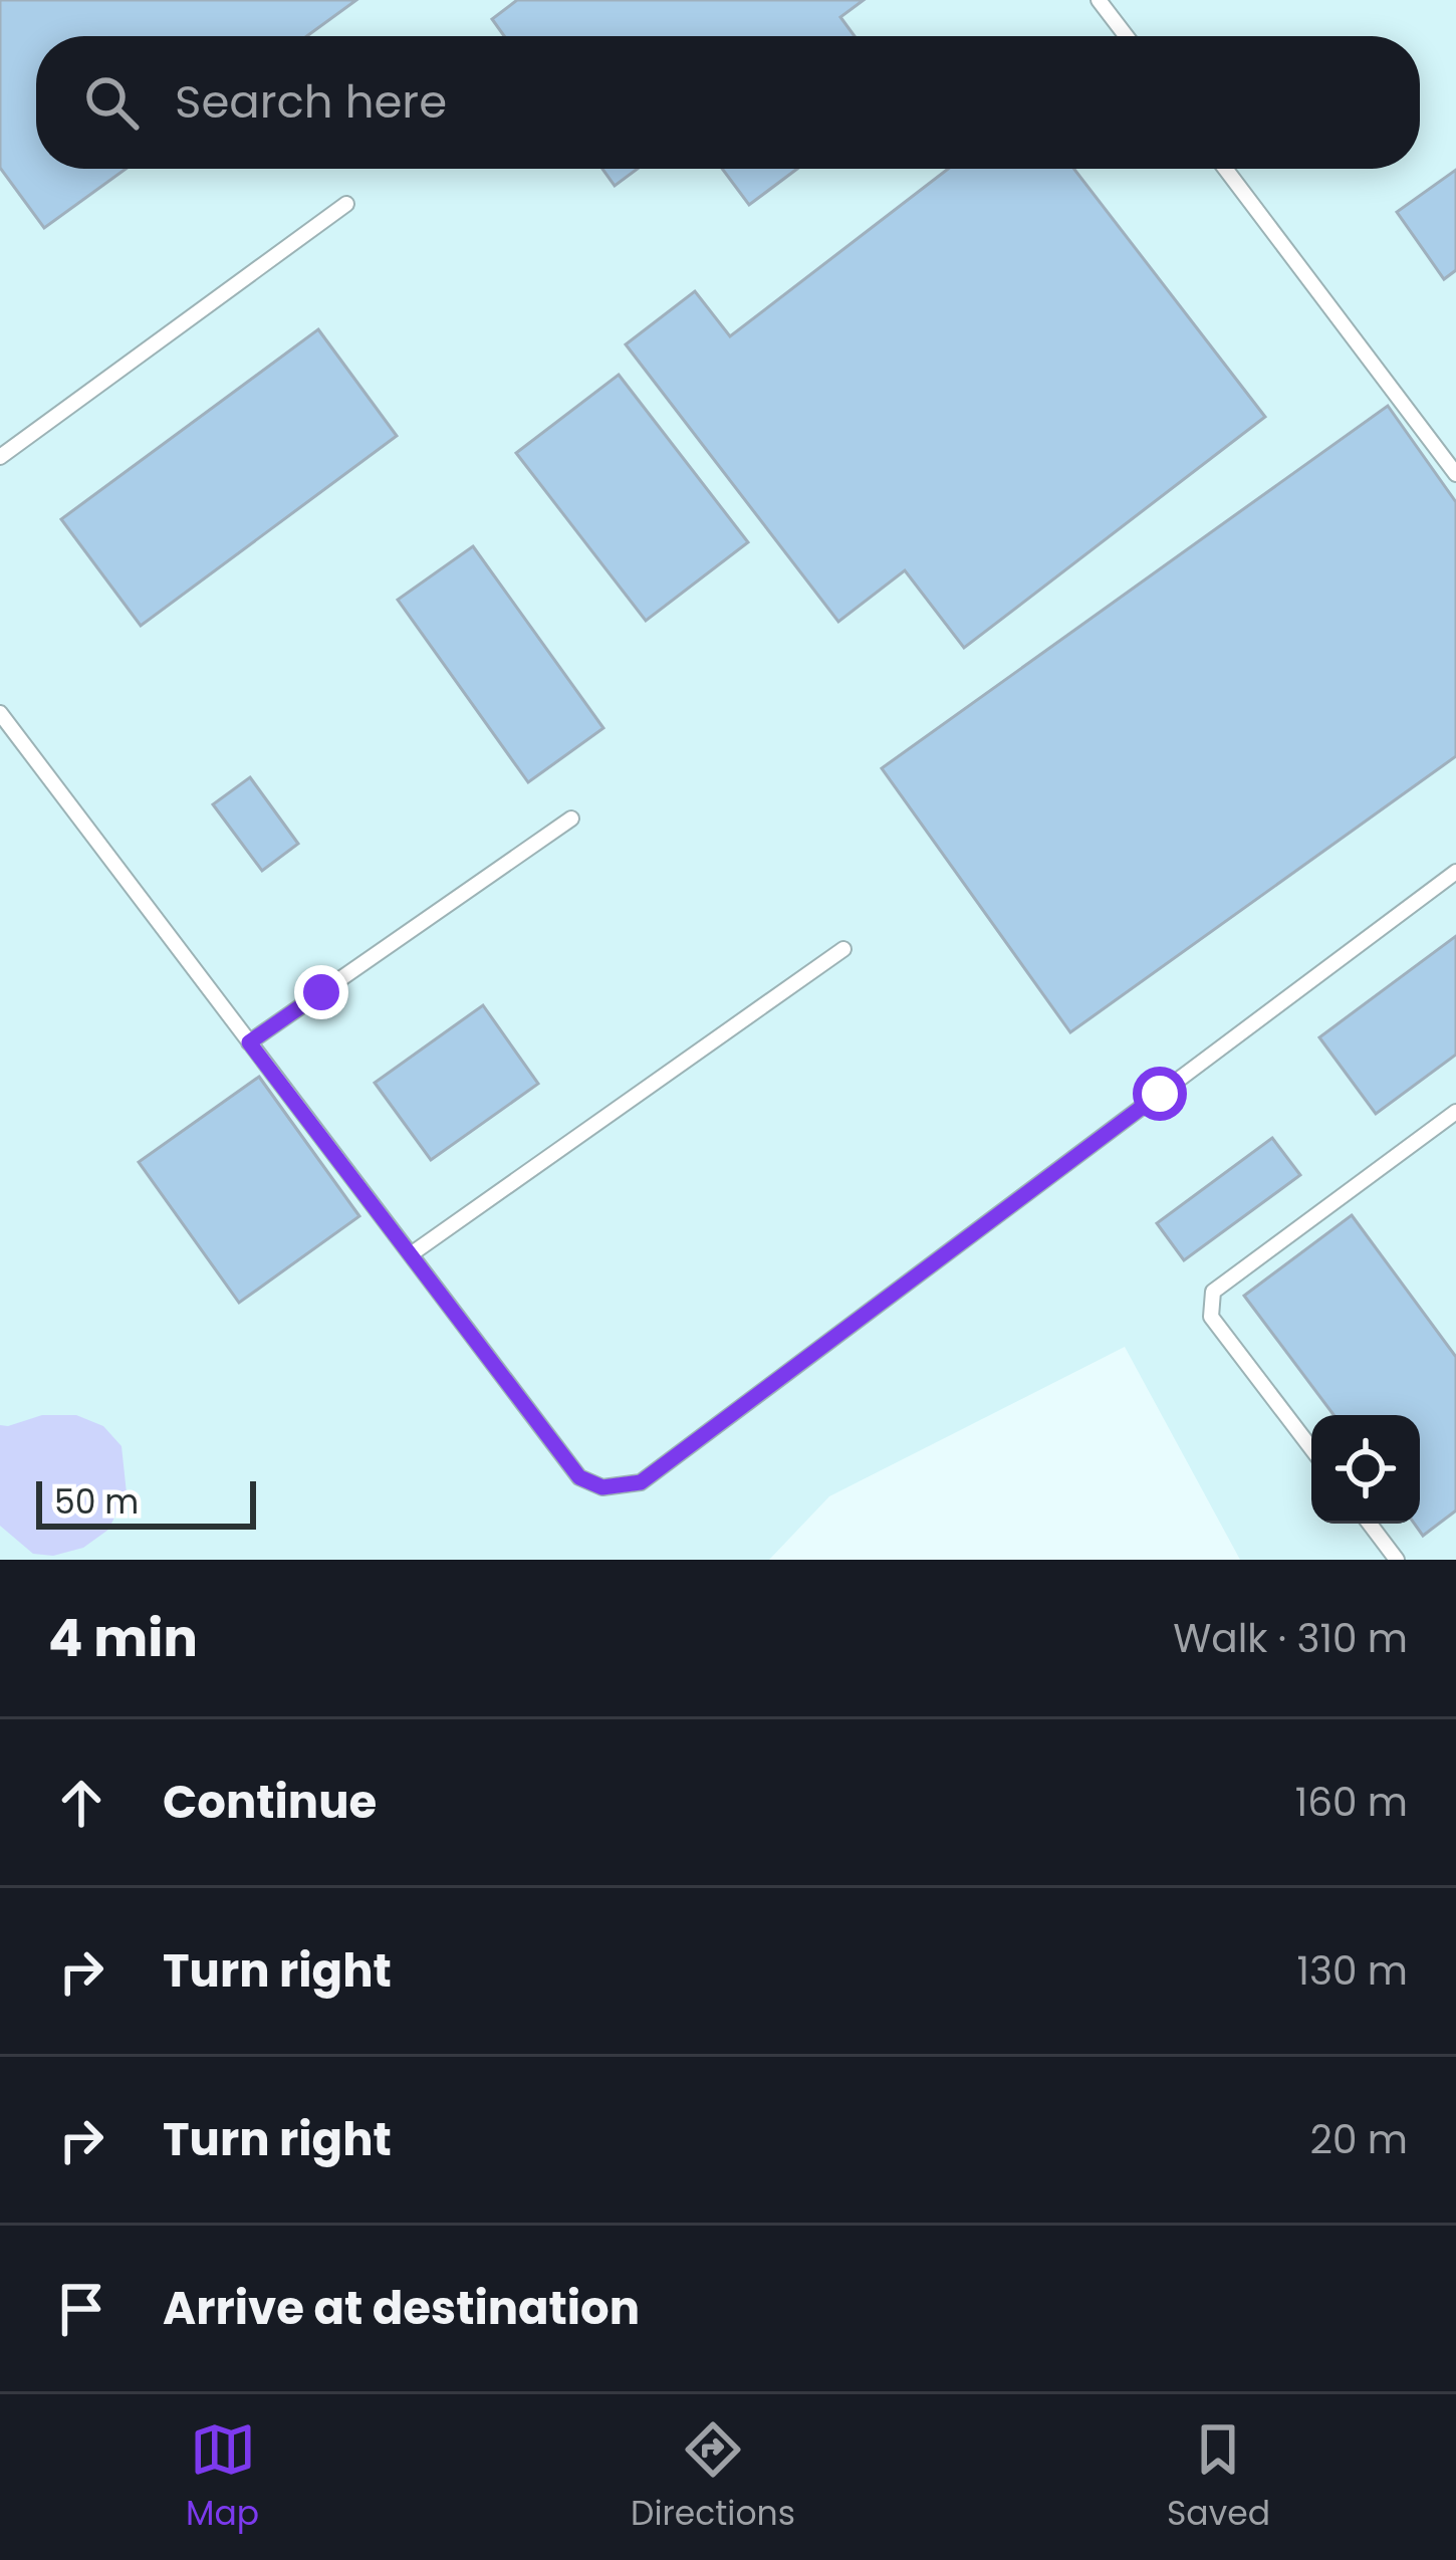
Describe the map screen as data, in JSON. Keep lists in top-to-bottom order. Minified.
{"scale_bar":"50 m","page":{"search":"Search here","scale":"50 m","heading":["4 min","Walk · 310 m"],"list":[["Continue","160 m"],["Turn right","130 m"],["Turn right","20 m"],"Arrive at destination"],"nav":["Map","Directions","Saved"]}}
